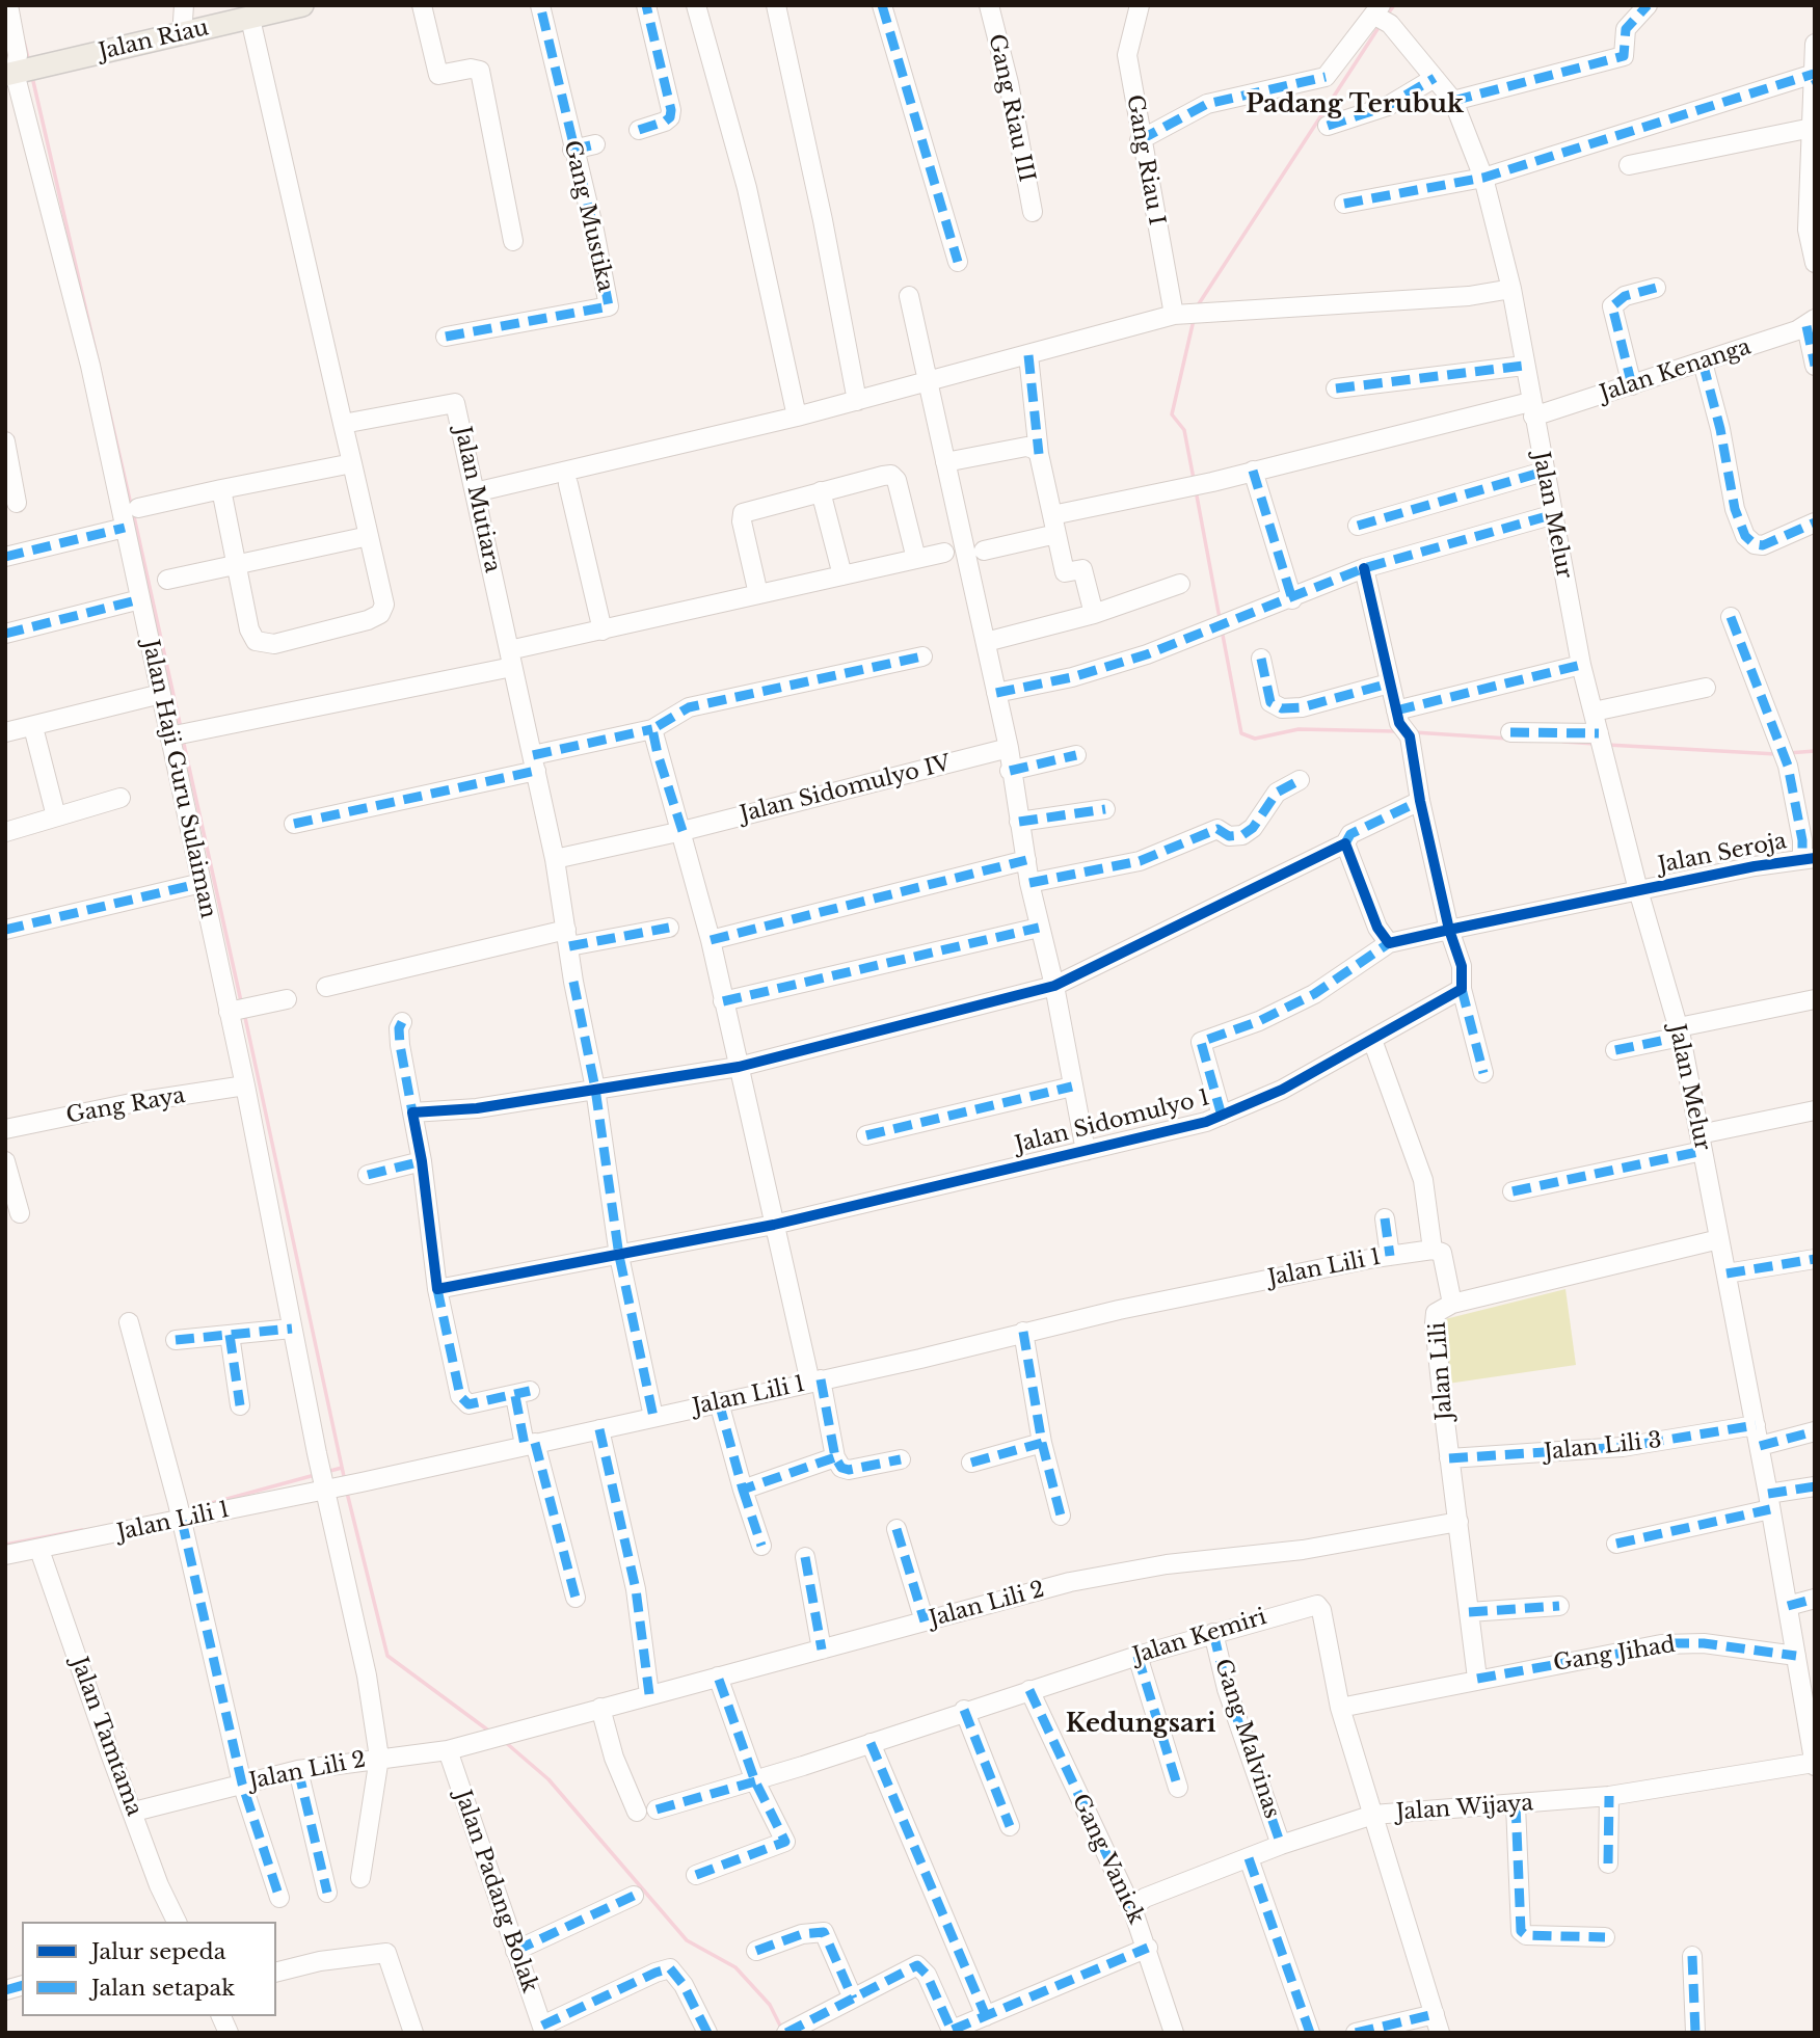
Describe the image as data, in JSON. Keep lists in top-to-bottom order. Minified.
{"streets":{"main road":["Jalan Riau"],"street":["Gang Riau III","Gang Riau I","Gang Mustika","Jalan Kenanga","Jalan Mutiara","Jalan Melur","Jalan Haji Guru Sulaiman","Jalan Sidomulyo IV","Jalan Seroja","Gang Raya","Jalan Sidomulyo 1","Jalan Lili 1","Jalan Lili","Jalan Lili 3","Jalan Lili 2","Jalan Kemiri","Gang Jihad","Jalan Tamtama","Gang Malvinas","Jalan Wijaya","Gang Vanick","Jalan Padang Bolak"]},"crossings":[["Jalan Riau","Jalan Haji Guru Sulaiman"],["Jalan Kenanga","Jalan Melur"],["Jalan Mutiara","Jalan Sidomulyo 1"],["Jalan Mutiara","Jalan Lili 1"],["Jalan Melur","Jalan Seroja"],["Jalan Melur","Jalan Lili"],["Jalan Melur","Jalan Lili 3"],["Jalan Melur","Gang Jihad"],["Jalan Melur","Jalan Wijaya"],["Jalan Haji Guru Sulaiman","Gang Raya"],["Jalan Haji Guru Sulaiman","Jalan Lili 1"],["Jalan Haji Guru Sulaiman","Jalan Lili 2"],["Jalan Lili 1","Jalan Tamtama"],["Jalan Lili","Jalan Lili 3"],["Jalan Lili","Jalan Lili 2"],["Jalan Lili","Gang Jihad"],["Jalan Lili 2","Jalan Tamtama"],["Jalan Lili 2","Jalan Padang Bolak"],["Jalan Kemiri","Gang Jihad"],["Jalan Kemiri","Gang Malvinas"],["Jalan Kemiri","Jalan Wijaya"],["Jalan Kemiri","Gang Vanick"],["Gang Malvinas","Jalan Wijaya"],["Jalan Wijaya","Gang Vanick"]],"districts":["Padang Terubuk","Kedungsari"],"legend":["Jalur sepeda","Jalan setapak"]}
